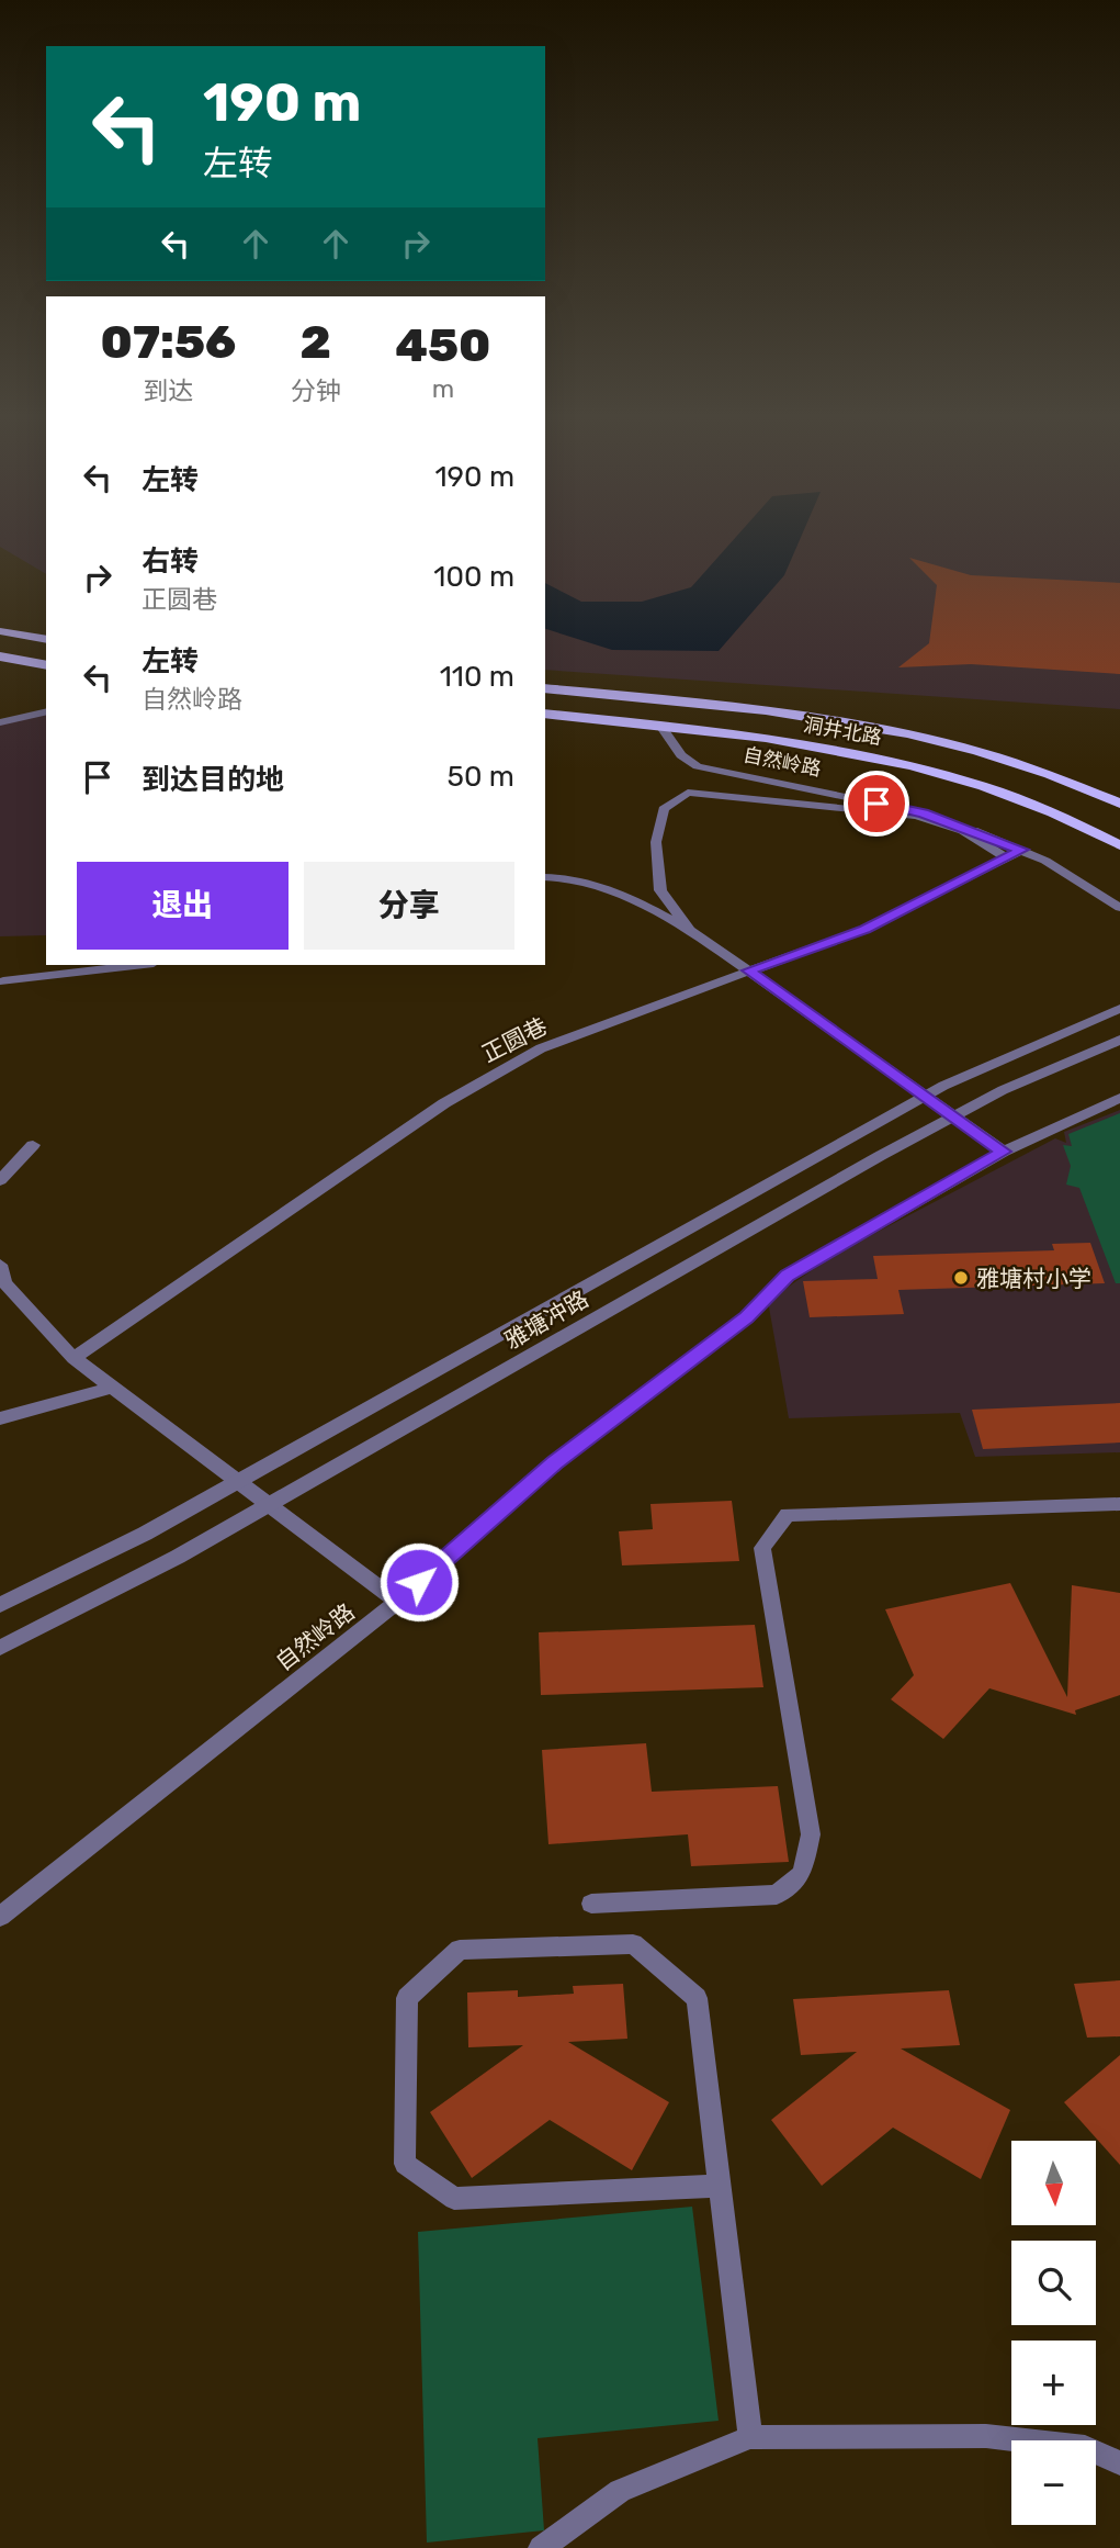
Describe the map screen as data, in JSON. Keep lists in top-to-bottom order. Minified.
{"streets":{"main road":["洞井北路"],"street":["自然岭路","正圆巷","雅塘冲路"]},"crossings":[["洞井北路","自然岭路"],["自然岭路","正圆巷"]],"places":["雅塘村小学"],"north":"bottom","page":{"turn":["190 m","左转"],"eta":["07:56","到达","2","分钟","450","m"],"list":[{"name":"左转","value":"190 m"},{"name":"右转","note":"正圆巷","value":"100 m"},{"name":"左转","note":"自然岭路","value":"110 m"},{"name":"到达目的地","value":"50 m"}],"buttons":["退出","分享"],"map_buttons":["+","−"]}}
